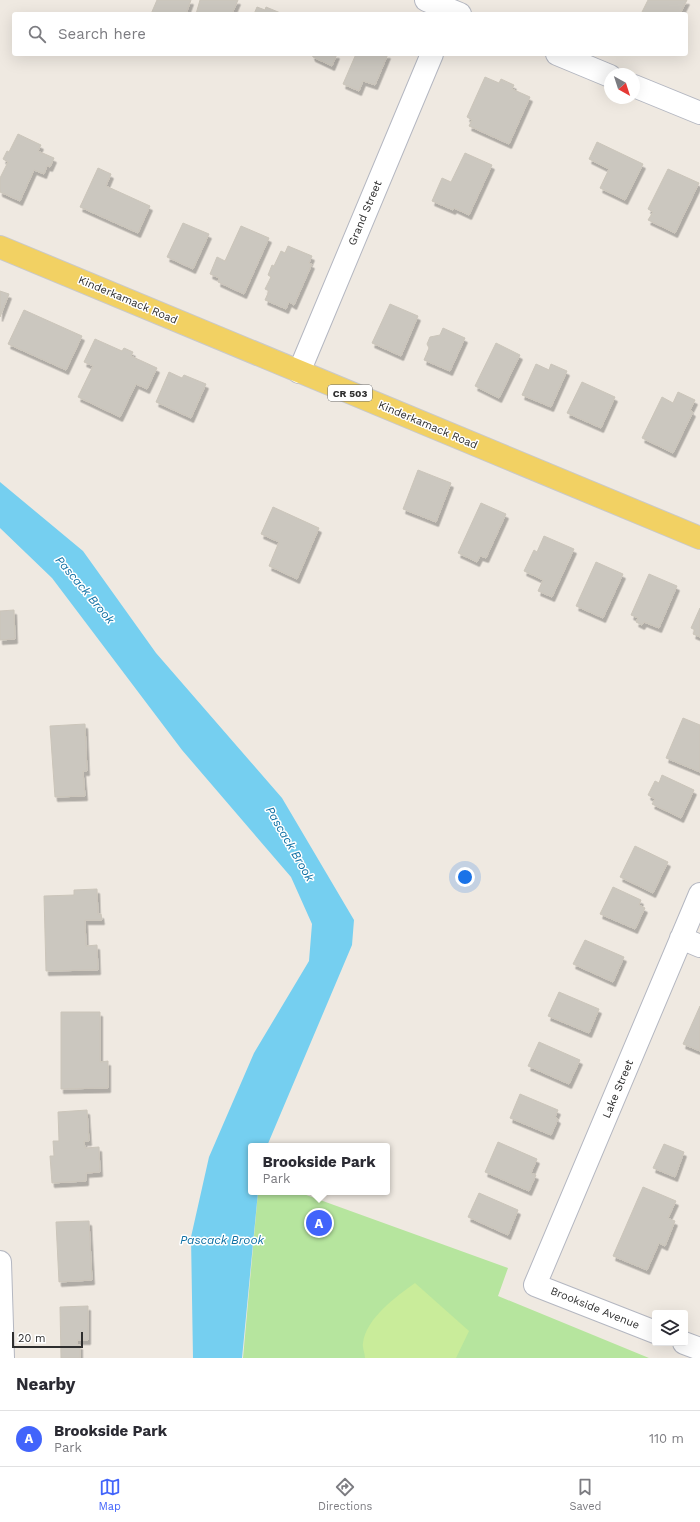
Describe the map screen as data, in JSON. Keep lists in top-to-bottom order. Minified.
{"streets":{"main road":["Kinderkamack Road","CR 503"],"street":["Grand Street","Lake Street","Brookside Avenue"]},"crossings":[["Grand Street","Kinderkamack Road"],["Lake Street","Brookside Avenue"]],"water":["Pascack Brook"],"scale_bar":"20 m","north":"bottom right","page":{"search":"Search here","popup":["Brookside Park","Park"],"pins":"A","scale":"20 m","heading":"Nearby","list":[{"mark":"A","name":"Brookside Park","note":"Park","value":"110 m"}],"nav":["Map","Directions","Saved"]}}
